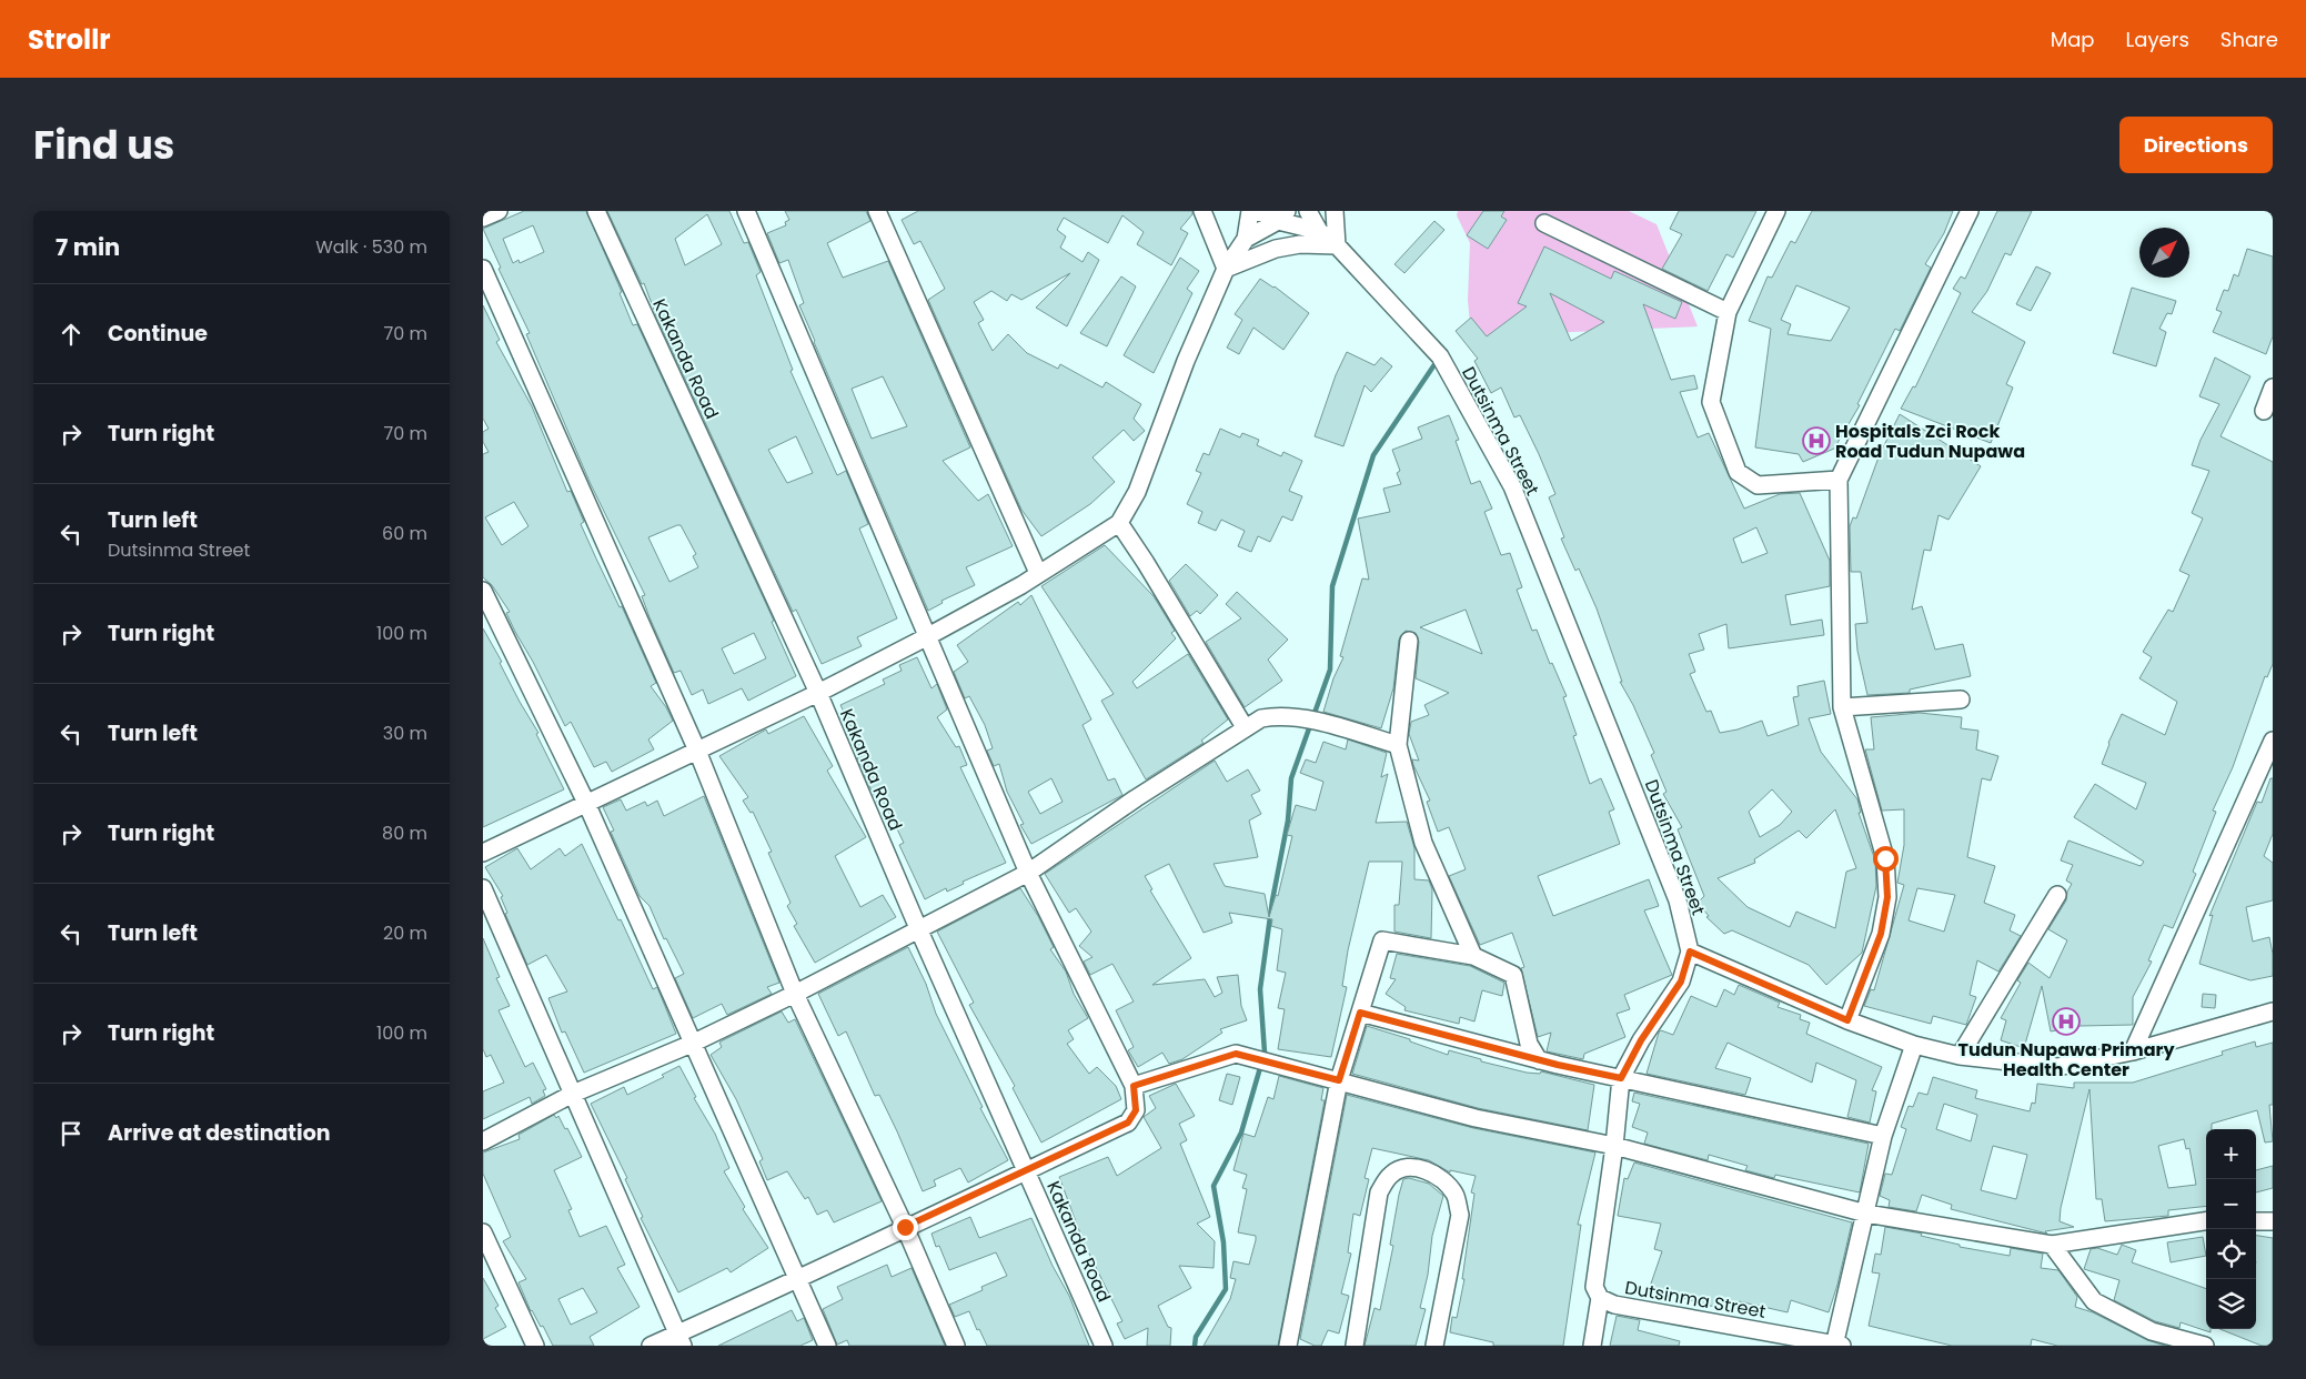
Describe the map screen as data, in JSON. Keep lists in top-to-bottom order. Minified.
{"streets":{"street":["Kakanda Road","Dutsinma Street"]},"places":{"hospital":["Hospitals Zci Rock Road Tudun Nupawa","Tudun Nupawa Primary Health Center"]},"north":"top right","page":{"header":"Strollr","nav":["Map","Layers","Share"],"title":"Find us","buttons":"Directions","heading":["7 min","Walk · 530 m"],"list":[["Continue","70 m"],["Turn right","70 m"],["Turn left","Dutsinma Street","60 m"],["Turn right","100 m"],["Turn left","30 m"],["Turn right","80 m"],["Turn left","20 m"],["Turn right","100 m"],"Arrive at destination"],"map_buttons":["+","−"]}}
